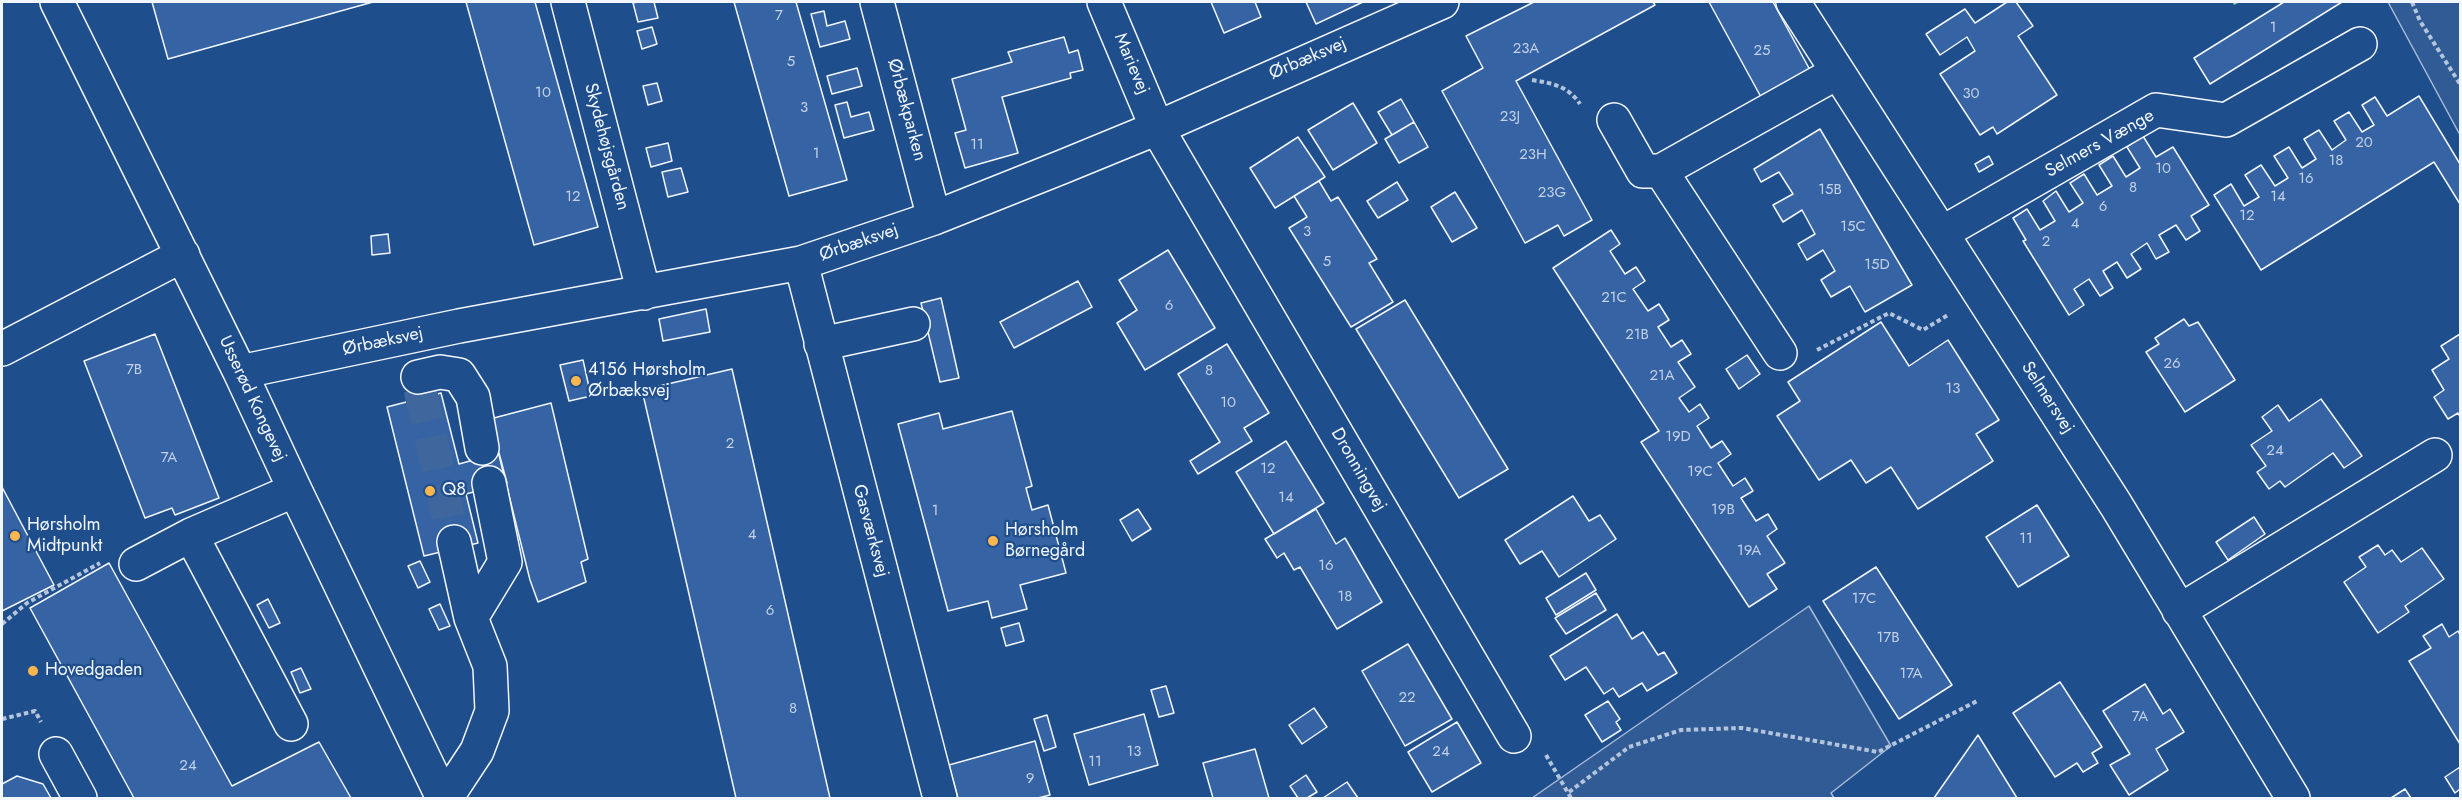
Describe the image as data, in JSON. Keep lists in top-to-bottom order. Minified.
{"streets":{"street":["Ørbæksvej","Marievej","Ørbækparken","Selmers Vænge","Skydehøjsgården","Selmersvej","Usserød Kongevej","Dronningvej","Gasværksvej"]},"crossings":[["Ørbæksvej","Marievej"],["Ørbæksvej","Ørbækparken"],["Ørbæksvej","Skydehøjsgården"],["Ørbæksvej","Usserød Kongevej"],["Ørbæksvej","Dronningvej"],["Ørbæksvej","Gasværksvej"],["Marievej","Dronningvej"],["Selmers Vænge","Selmersvej"]],"places":["4156 Hørsholm Ørbæksvej","Q8","Hørsholm Midtpunkt","Hørsholm Børnegård","Hovedgaden"],"house_numbers":["7","1","23A","25","5","10","30","3","23J","20","11","1","23H","18","10","16","8","15B","23G","12","14","6","12","4","15C","3","2","5","15D","21C","6","21B","26","7B","8","21A","13","10","19D","2","24","7A","12","19C","14","19B","1","4","11","19A","16","18","17C","6","17B","17A","22","8","7A","13","24","11","24","9"]}
